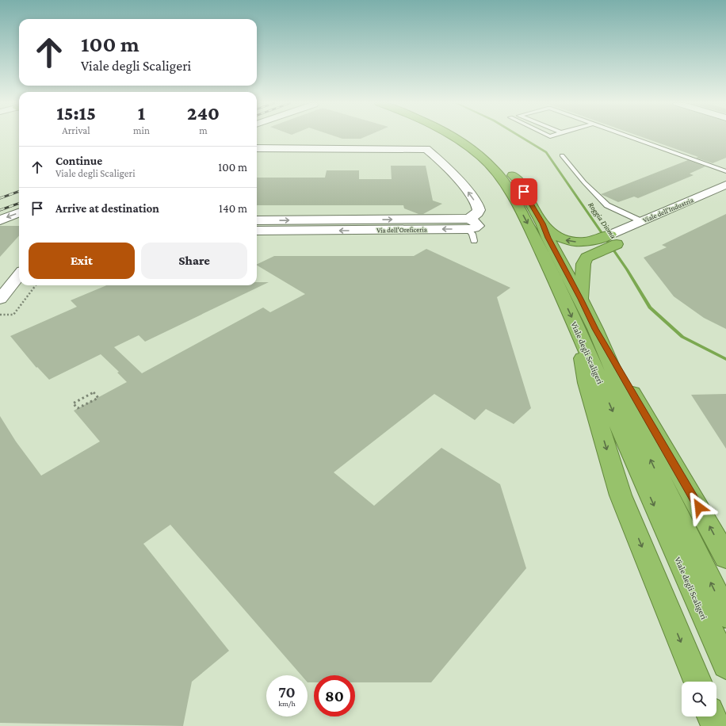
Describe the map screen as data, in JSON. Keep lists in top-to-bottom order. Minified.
{"streets":{"highway":["Viale degli Scaligeri"],"street":["Viale dell'Industria","Via dell'Oreficeria"]},"water":["Roggia Dioma"],"page":{"turn":["100 m","Viale degli Scaligeri"],"eta":["15:15","Arrival","1","min","240","m"],"list":[{"name":"Continue","note":"Viale degli Scaligeri","value":"100 m"},{"name":"Arrive at destination","value":"140 m"}],"buttons":["Exit","Share"],"speed":"70 km/h","limit":"80"}}
